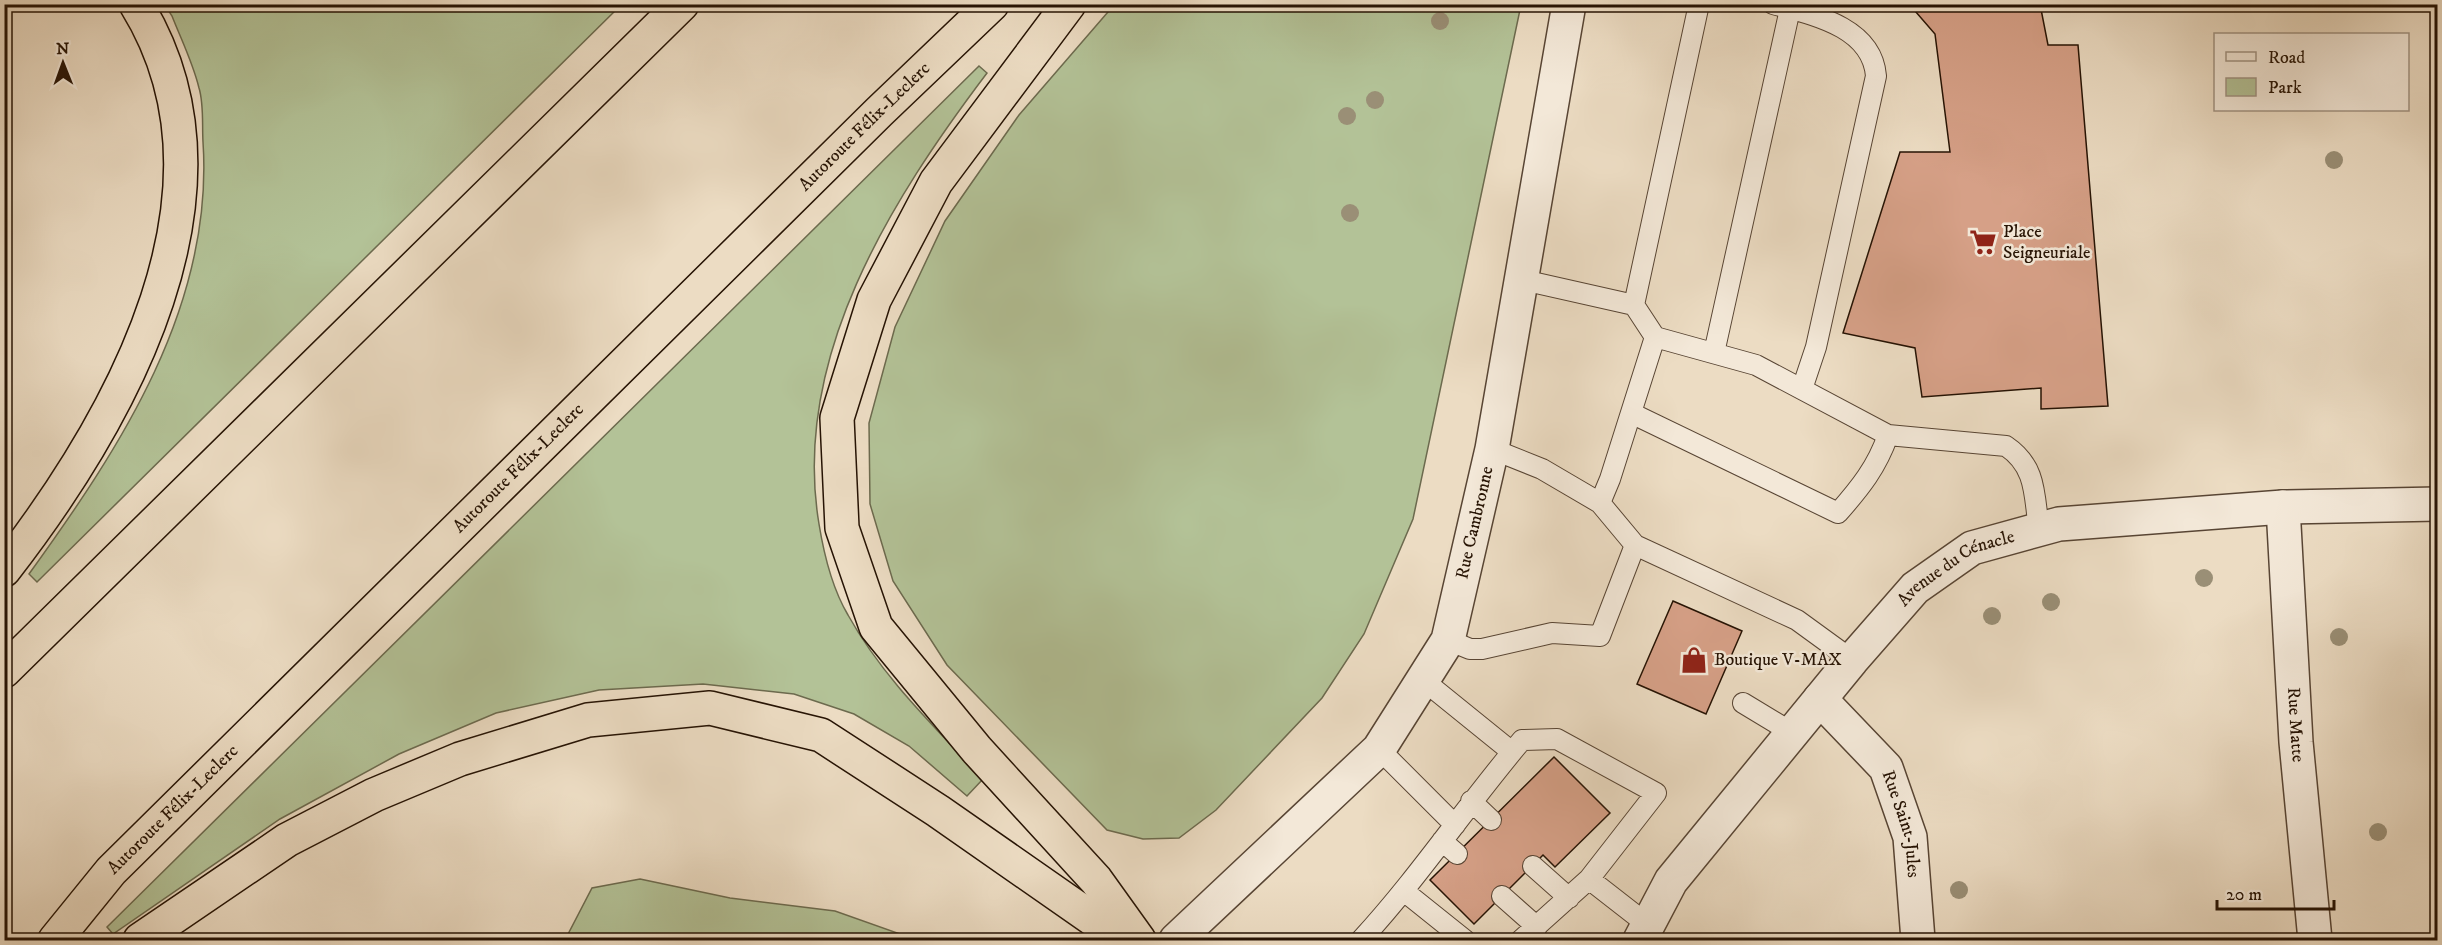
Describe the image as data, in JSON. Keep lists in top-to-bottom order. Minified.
{"streets":{"highway":["Autoroute Félix-Leclerc"],"street":["Rue Cambronne","Avenue du Cénacle","Rue Matte","Rue Saint-Jules"]},"crossings":[["Avenue du Cénacle","Rue Matte"],["Avenue du Cénacle","Rue Saint-Jules"]],"places":{"supermarket":["Place Seigneuriale"],"shop":["Boutique V-MAX"]},"legend":["Road","Park"],"scale_bar":"20 m","north":"top"}
